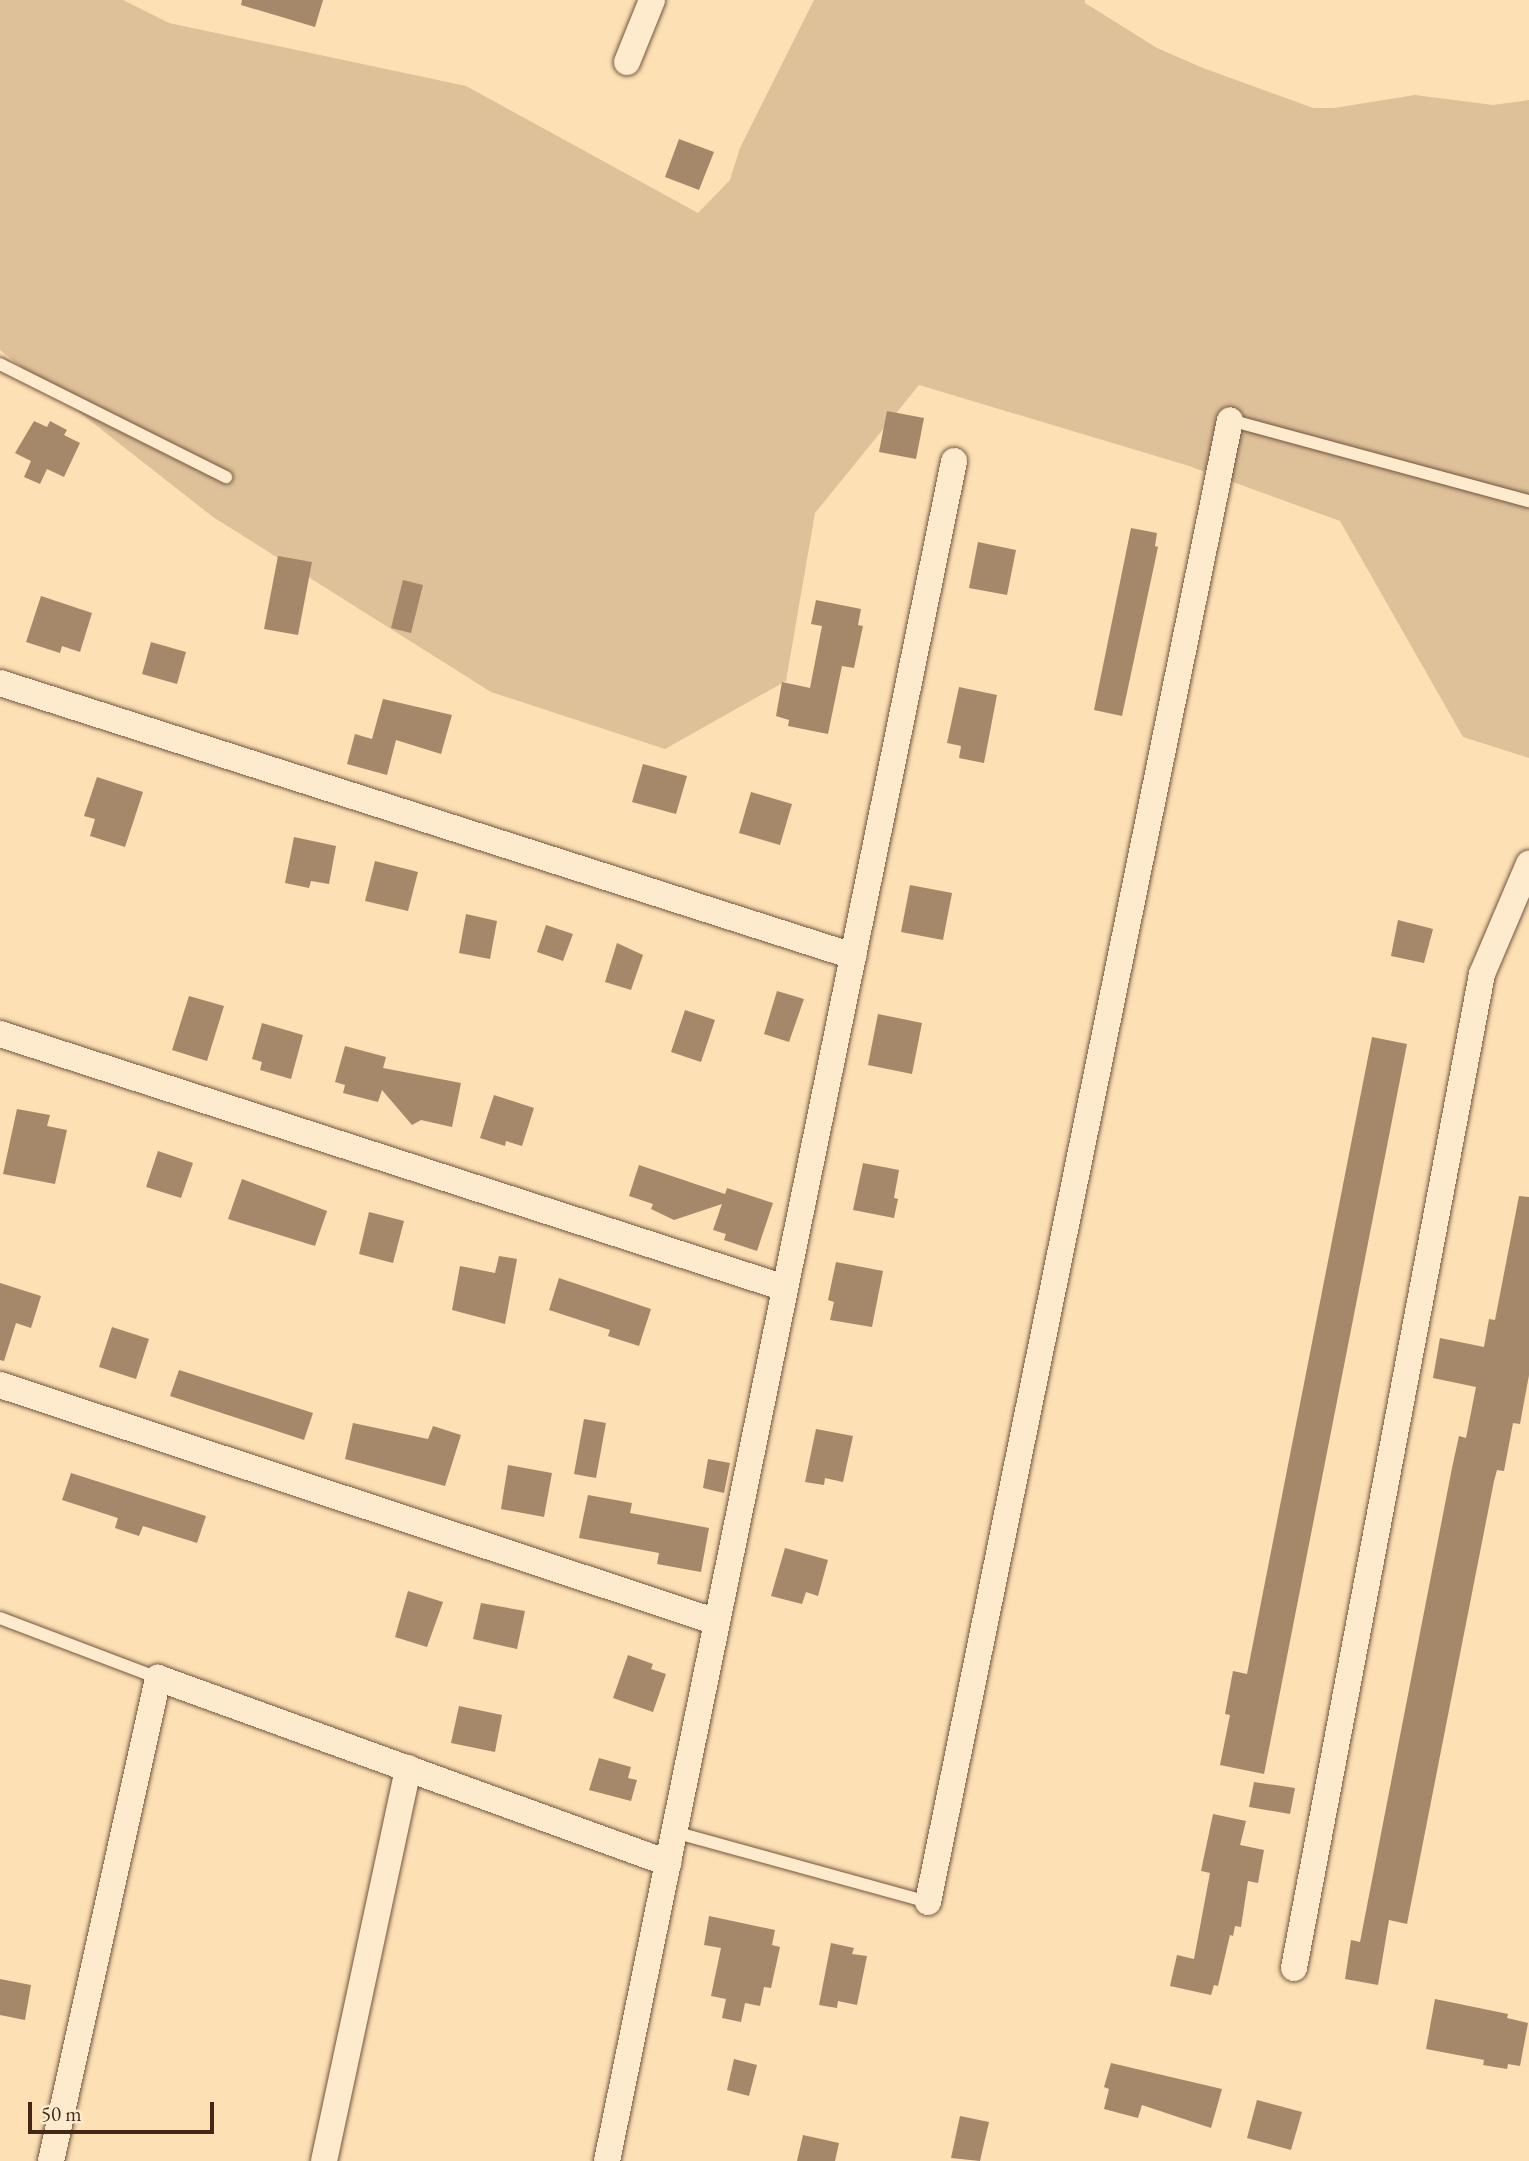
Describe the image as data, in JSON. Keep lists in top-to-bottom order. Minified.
{"scale_bar":"50 m"}
